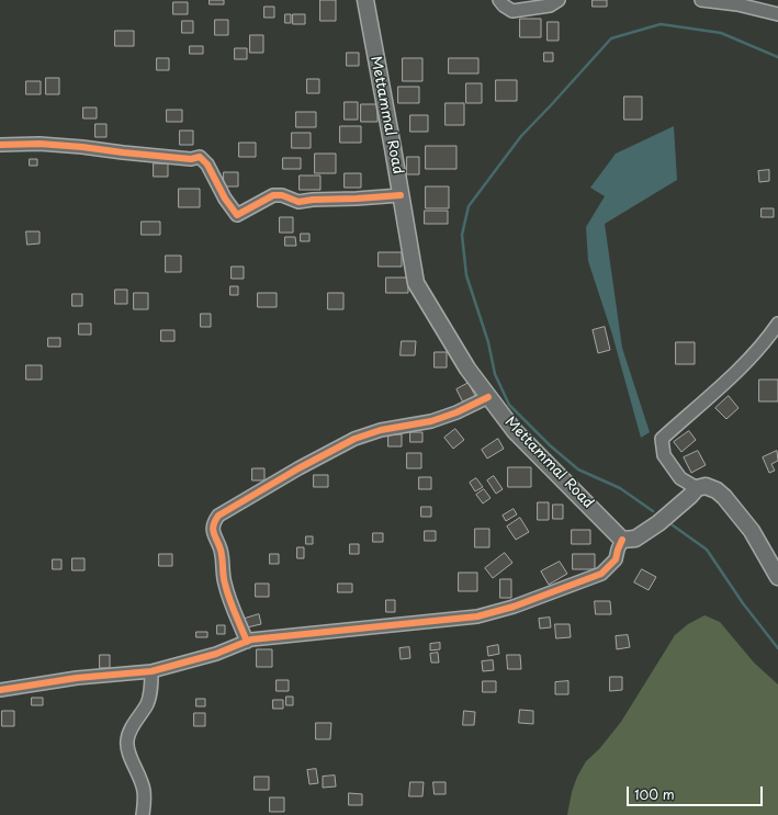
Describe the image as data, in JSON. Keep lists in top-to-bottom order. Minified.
{"streets":{"main road":["Mettammal Road"]},"scale_bar":"100 m"}
